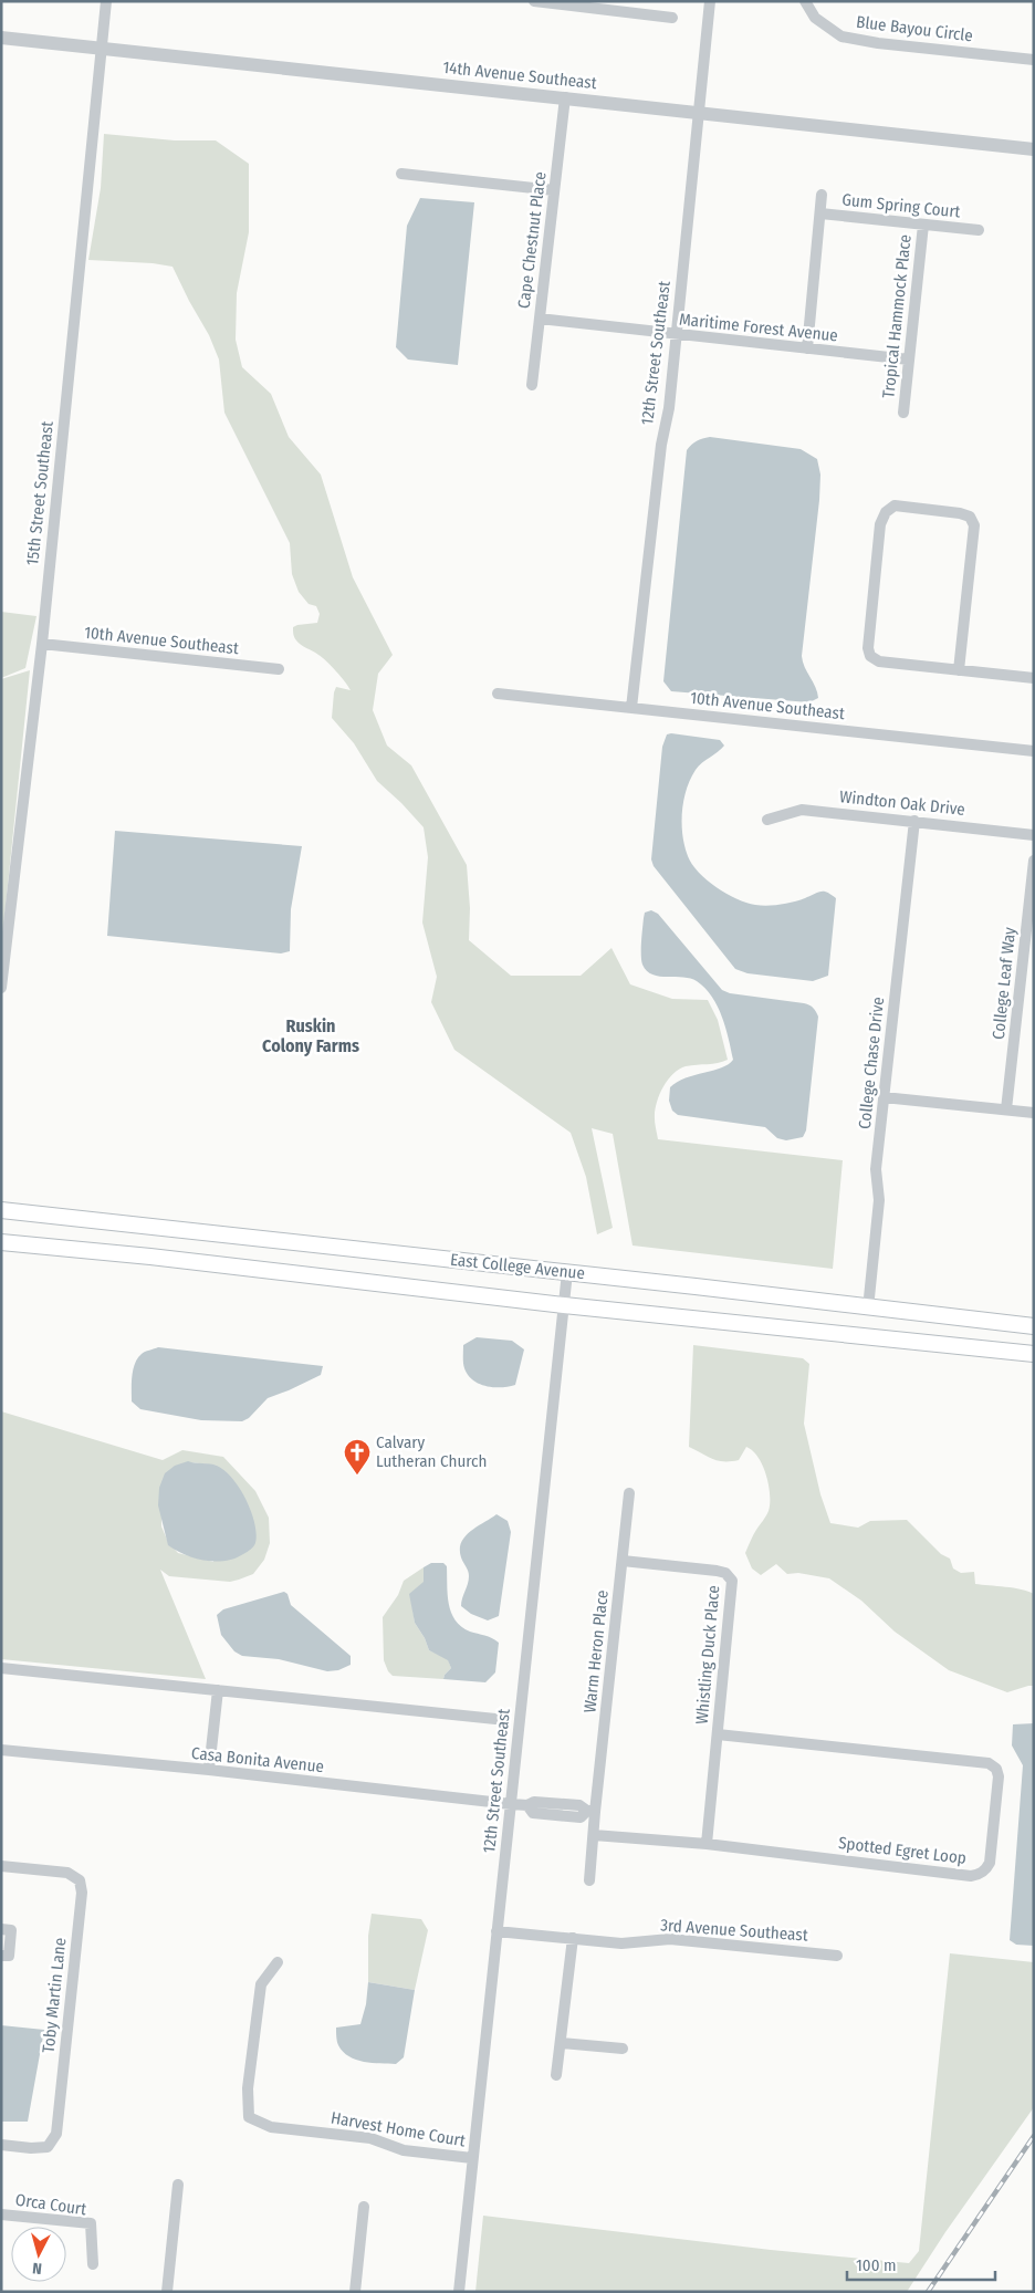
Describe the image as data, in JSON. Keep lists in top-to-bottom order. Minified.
{"streets":{"main road":["East College Avenue"],"street":["Blue Bayou Circle","14th Avenue Southeast","Gum Spring Court","Cape Chestnut Place","Tropical Hammock Place","Maritime Forest Avenue","12th Street Southeast","15th Street Southeast","10th Avenue Southeast","Windton Oak Drive","College Leaf Way","College Chase Drive","Warm Heron Place","Whistling Duck Place","Casa Bonita Avenue","Spotted Egret Loop","3rd Avenue Southeast","Toby Martin Lane","Harvest Home Court","Orca Court"]},"crossings":[["14th Avenue Southeast","Cape Chestnut Place"],["14th Avenue Southeast","12th Street Southeast"],["14th Avenue Southeast","15th Street Southeast"],["Gum Spring Court","Tropical Hammock Place"],["Cape Chestnut Place","Maritime Forest Avenue"],["Tropical Hammock Place","Maritime Forest Avenue"],["Maritime Forest Avenue","12th Street Southeast"],["12th Street Southeast","10th Avenue Southeast"],["12th Street Southeast","East College Avenue"],["12th Street Southeast","Casa Bonita Avenue"],["12th Street Southeast","3rd Avenue Southeast"],["12th Street Southeast","Harvest Home Court"],["15th Street Southeast","10th Avenue Southeast"],["Windton Oak Drive","College Chase Drive"],["College Chase Drive","East College Avenue"],["Warm Heron Place","Whistling Duck Place"],["Warm Heron Place","Casa Bonita Avenue"],["Warm Heron Place","Spotted Egret Loop"],["Whistling Duck Place","Spotted Egret Loop"]],"districts":["Ruskin Colony Farms"],"places":{"church":["Calvary Lutheran Church"]},"scale_bar":"100 m","north":"bottom"}
